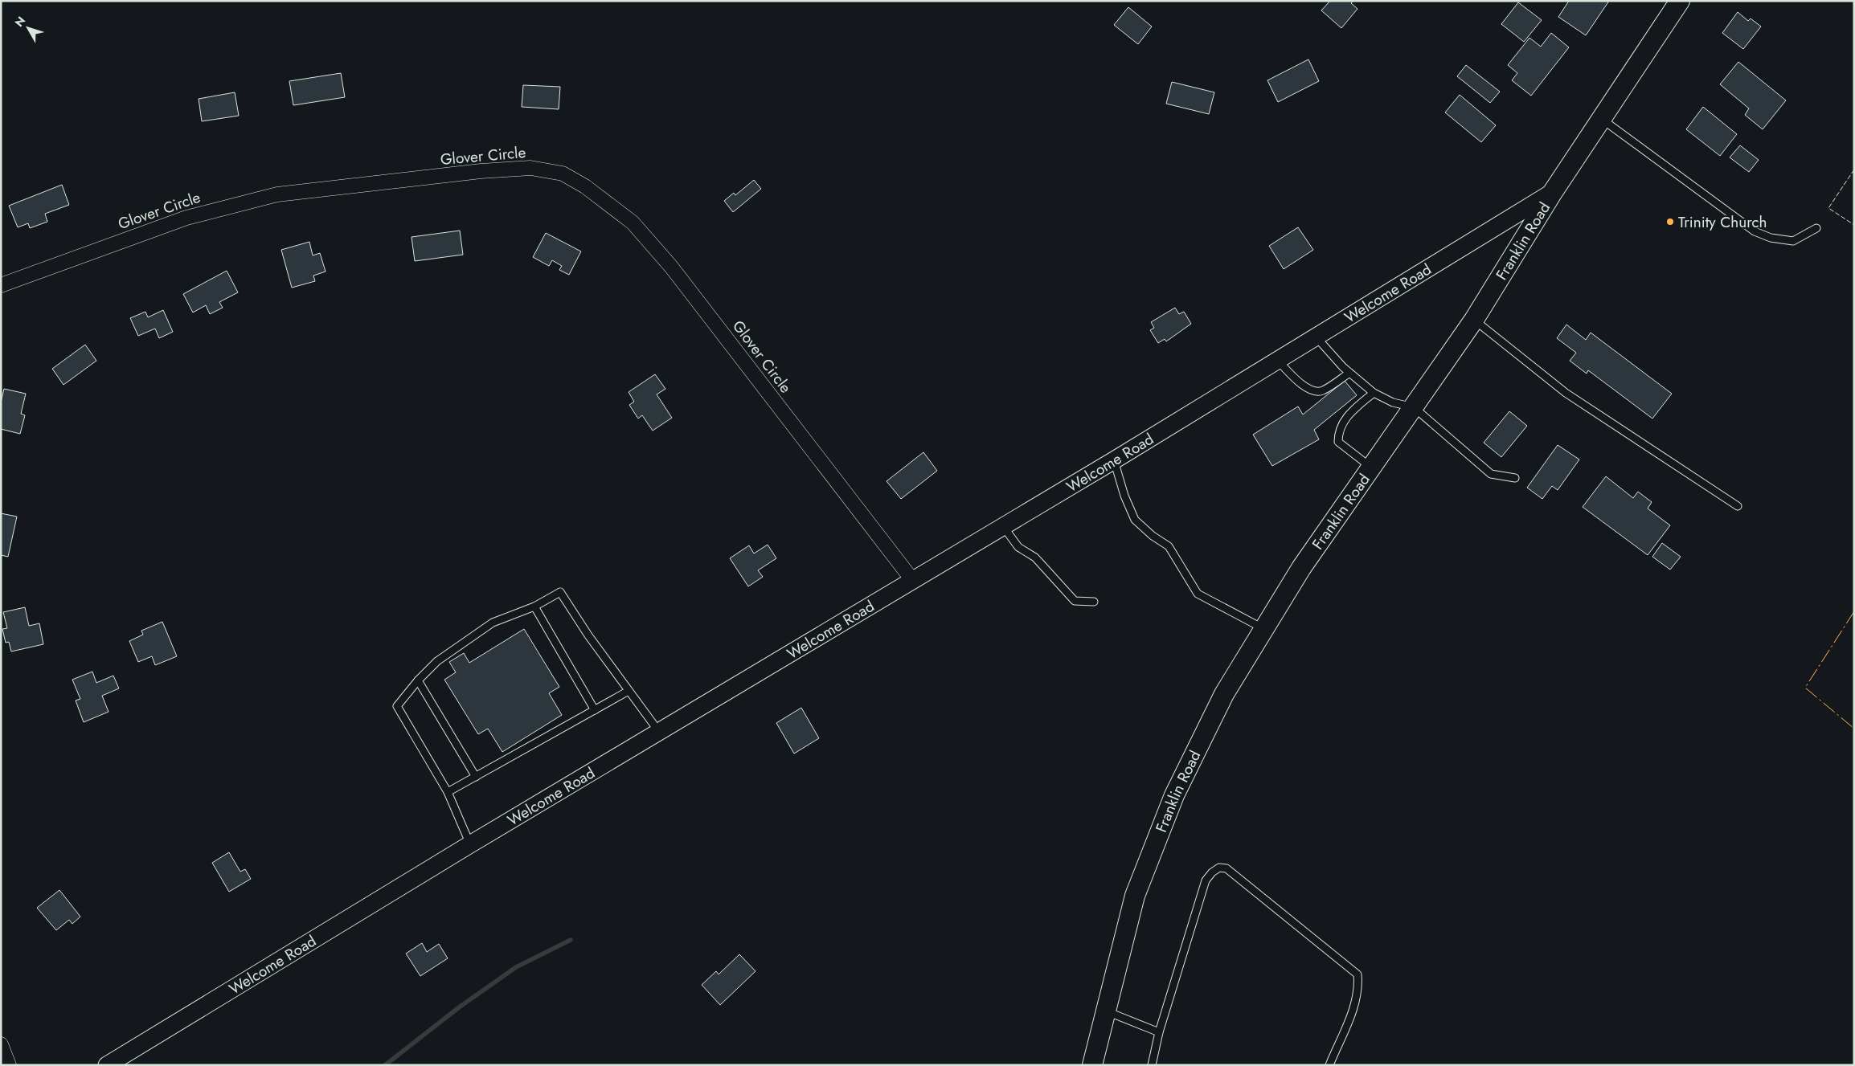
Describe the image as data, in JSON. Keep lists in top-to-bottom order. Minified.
{"streets":{"main road":["Franklin Road"],"street":["Glover Circle","Welcome Road"]},"crossings":[["Glover Circle","Welcome Road"],["Franklin Road","Welcome Road"]],"places":["Trinity Church"],"north":"top left"}
